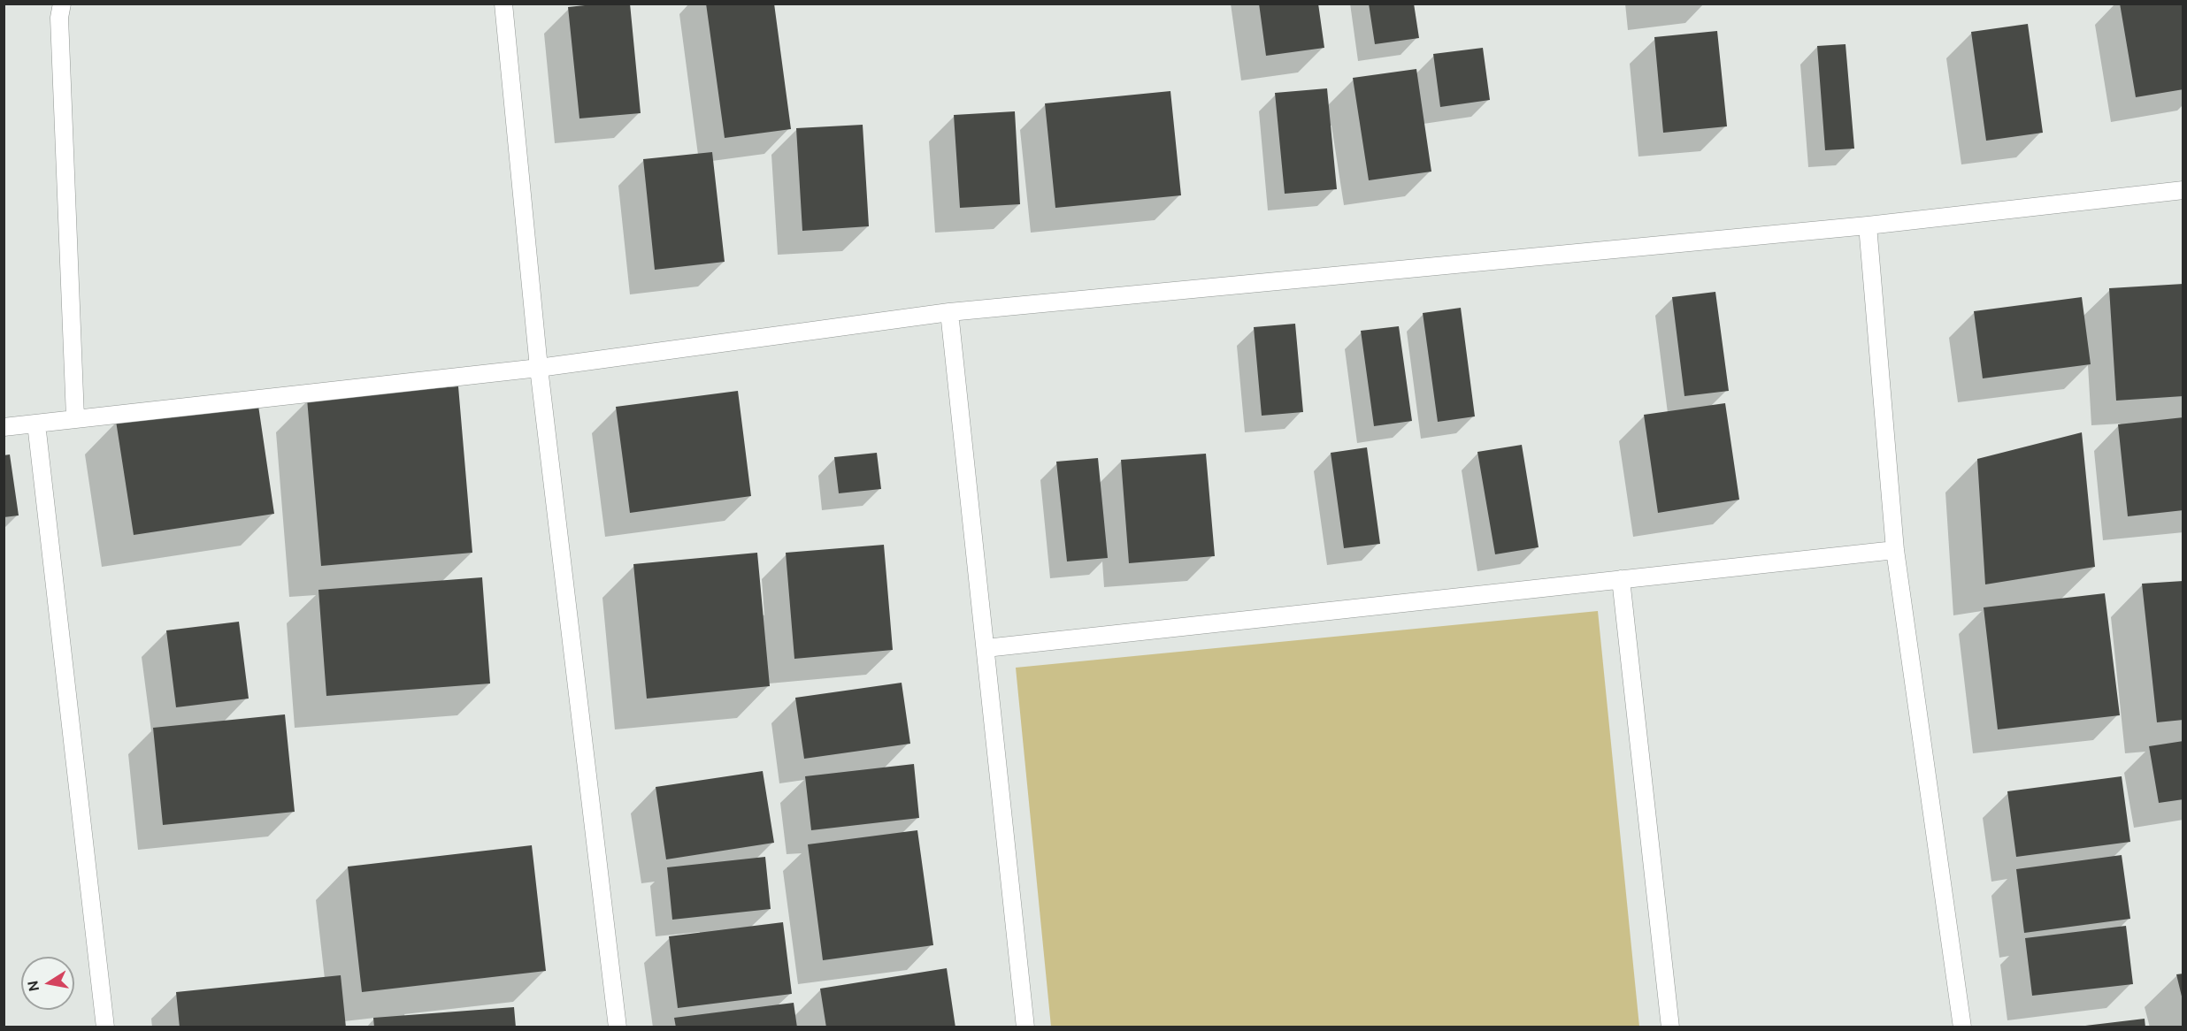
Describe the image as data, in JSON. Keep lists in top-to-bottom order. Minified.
{"north":"left"}
